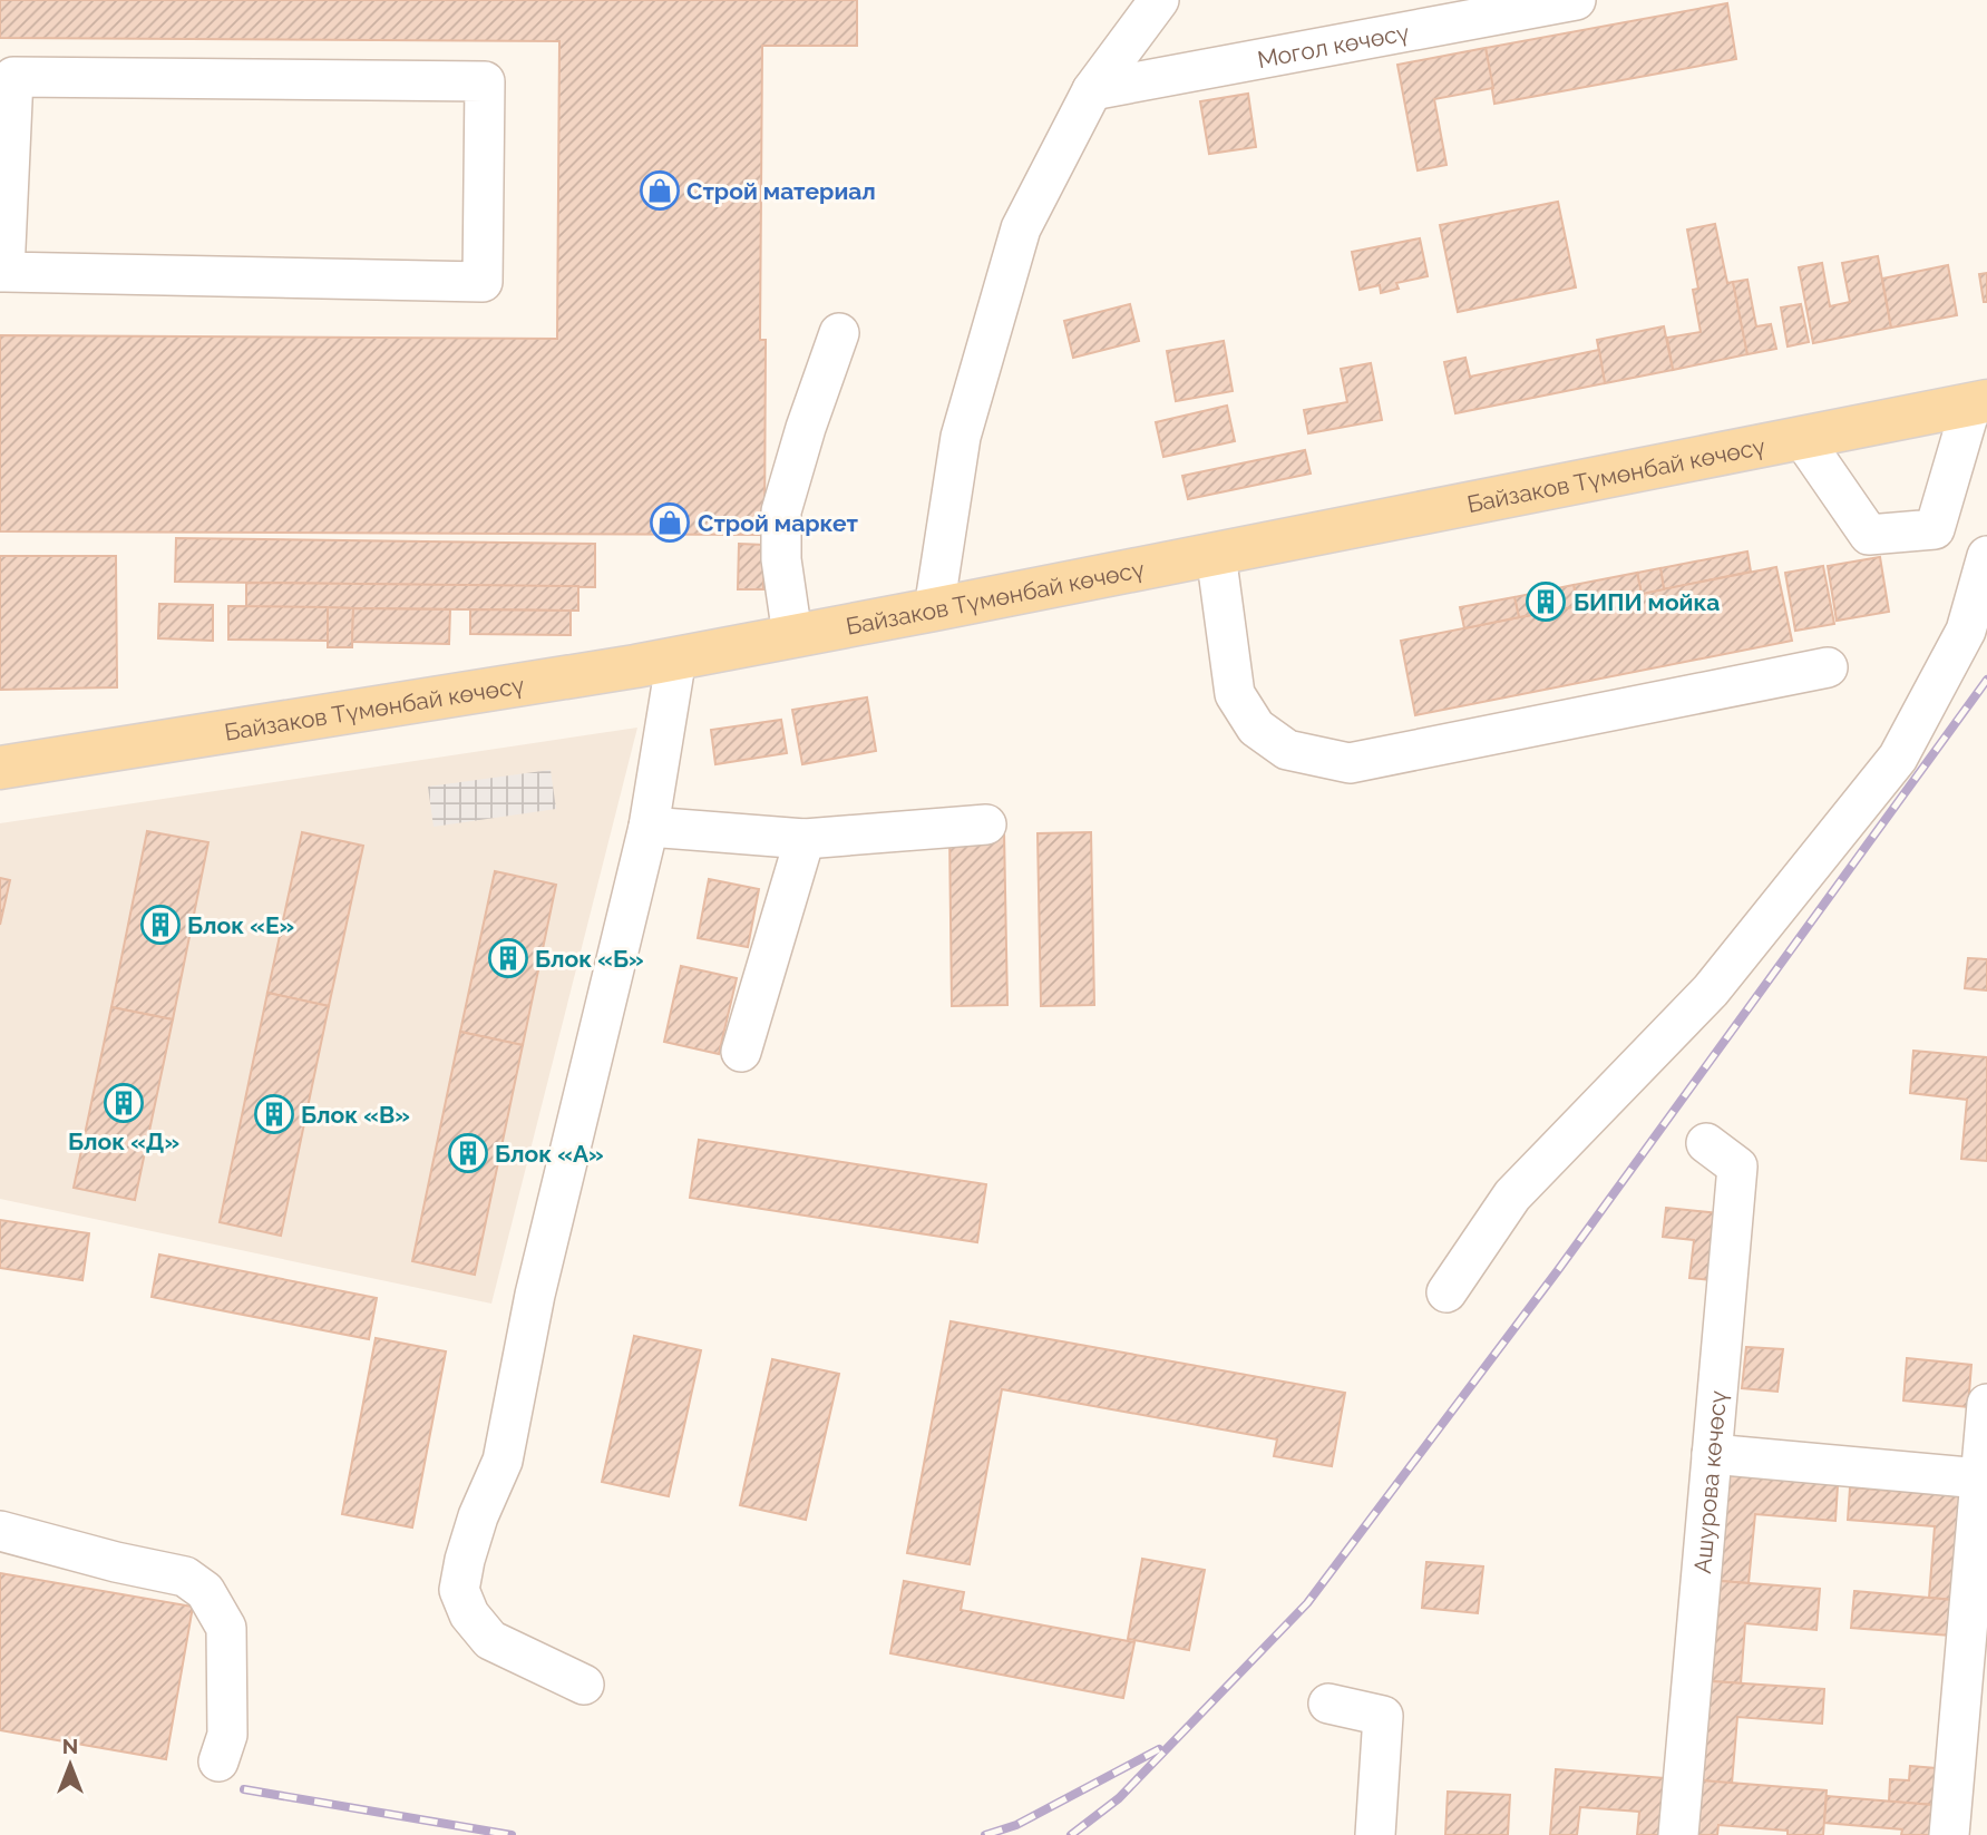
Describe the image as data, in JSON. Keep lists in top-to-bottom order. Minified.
{"streets":{"main road":["Байзаков Түмөнбай көчөсү"],"street":["Могол көчөсү","Ашурова көчөсү"]},"places":{"shop":["Строй материал","Строй маркет"],"building":["БИПИ мойка","Блок «Е»","Блок «Б»","Блок «Д»","Блок «В»","Блок «А»"]},"north":"top"}
